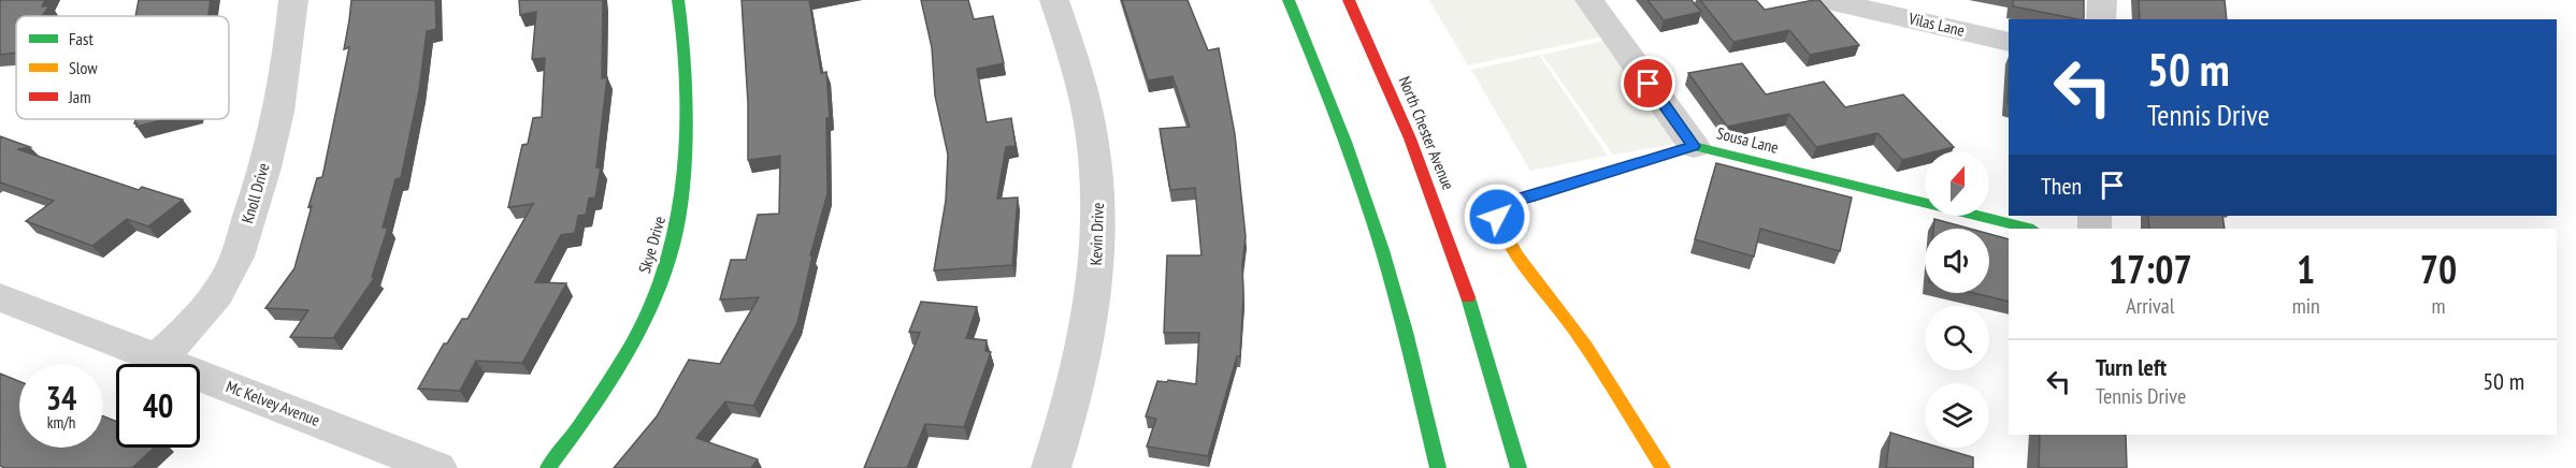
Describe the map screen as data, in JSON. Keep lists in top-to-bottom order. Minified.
{"streets":{"street":["Vilas Lane","North Chester Avenue","Sousa Lane","Knoll Drive","Kevin Drive","Skye Drive","Mc Kelvey Avenue"]},"crossings":[["Knoll Drive","Mc Kelvey Avenue"]],"legend":["Fast","Slow","Jam"],"north":"top","page":{"turn":["50 m","Tennis Drive"],"then":"Then","eta":["17:07","Arrival","1","min","70","m"],"list":[{"name":"Turn left","note":"Tennis Drive","value":"50 m"}],"speed":"34 km/h","limit":"40"}}
